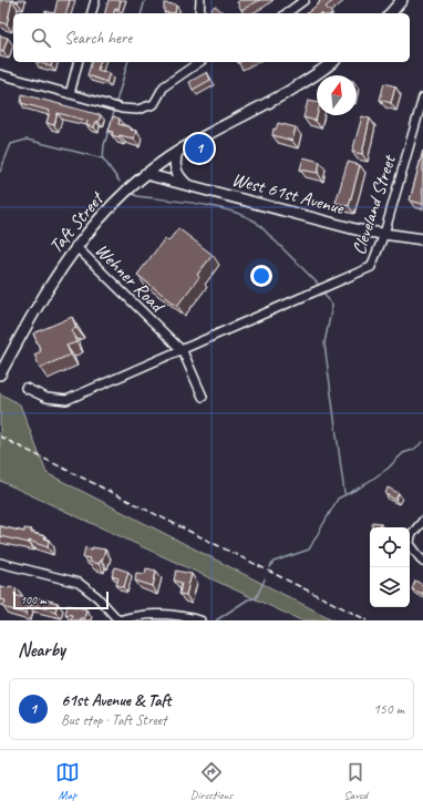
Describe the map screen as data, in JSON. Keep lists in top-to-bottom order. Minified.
{"streets":{"main road":["West 61st Avenue","Taft Street"],"street":["Cleveland Street","Wehner Road"]},"crossings":[["West 61st Avenue","Cleveland Street"],["West 61st Avenue","Taft Street"],["Cleveland Street","Wehner Road"],["Taft Street","Wehner Road"]],"scale_bar":"100 m","north":"top","page":{"search":"Search here","pins":"1","scale":"100 m","heading":"Nearby","list":[{"mark":"1","name":"61st Avenue & Taft","note":"Bus stop · Taft Street","value":"150 m"}],"nav":["Map","Directions","Saved"]}}
